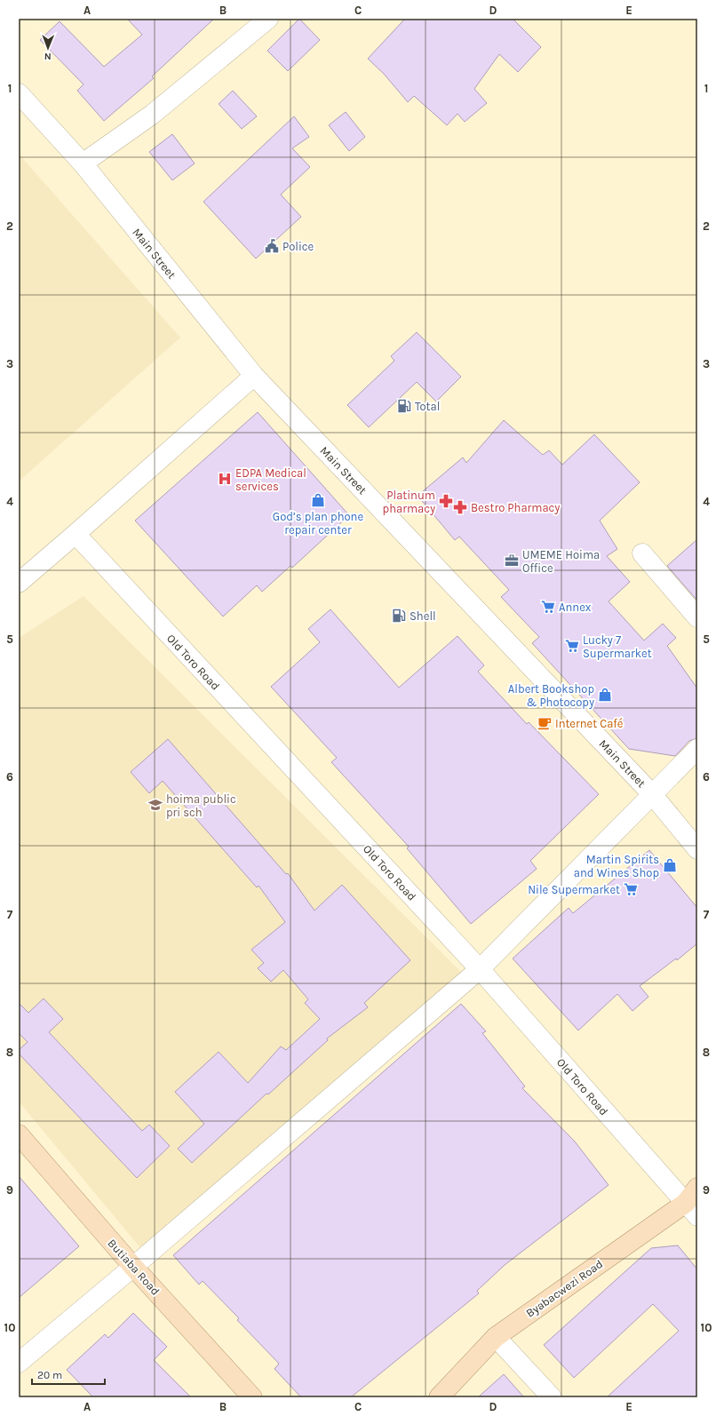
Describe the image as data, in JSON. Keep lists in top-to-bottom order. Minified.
{"streets":{"main road":["Butiaba Road","Byabacwezi Road"],"street":["Main Street","Old Toro Road"]},"crossings":[["Old Toro Road","Byabacwezi Road"]],"places":{"public building":["Police"],"fuel station":["Total","Shell"],"hospital":["EDPA Medical services"],"shop":["God’s plan phone repair center","Albert Bookshop & Photocopy","Martin Spirits and Wines Shop"],"pharmacy":["Platinum pharmacy","Bestro Pharmacy"],"office":["UMEME Hoima Office"],"supermarket":["Annex","Lucky 7 Supermarket","Nile Supermarket"],"cafe":["Internet Café"],"school or university":["hoima public pri sch"]},"scale_bar":"20 m","north":"bottom","grid":{"columns":["A","B","C","D","E"],"rows":["1","2","3","4","5","6","7","8","9","10"]}}
